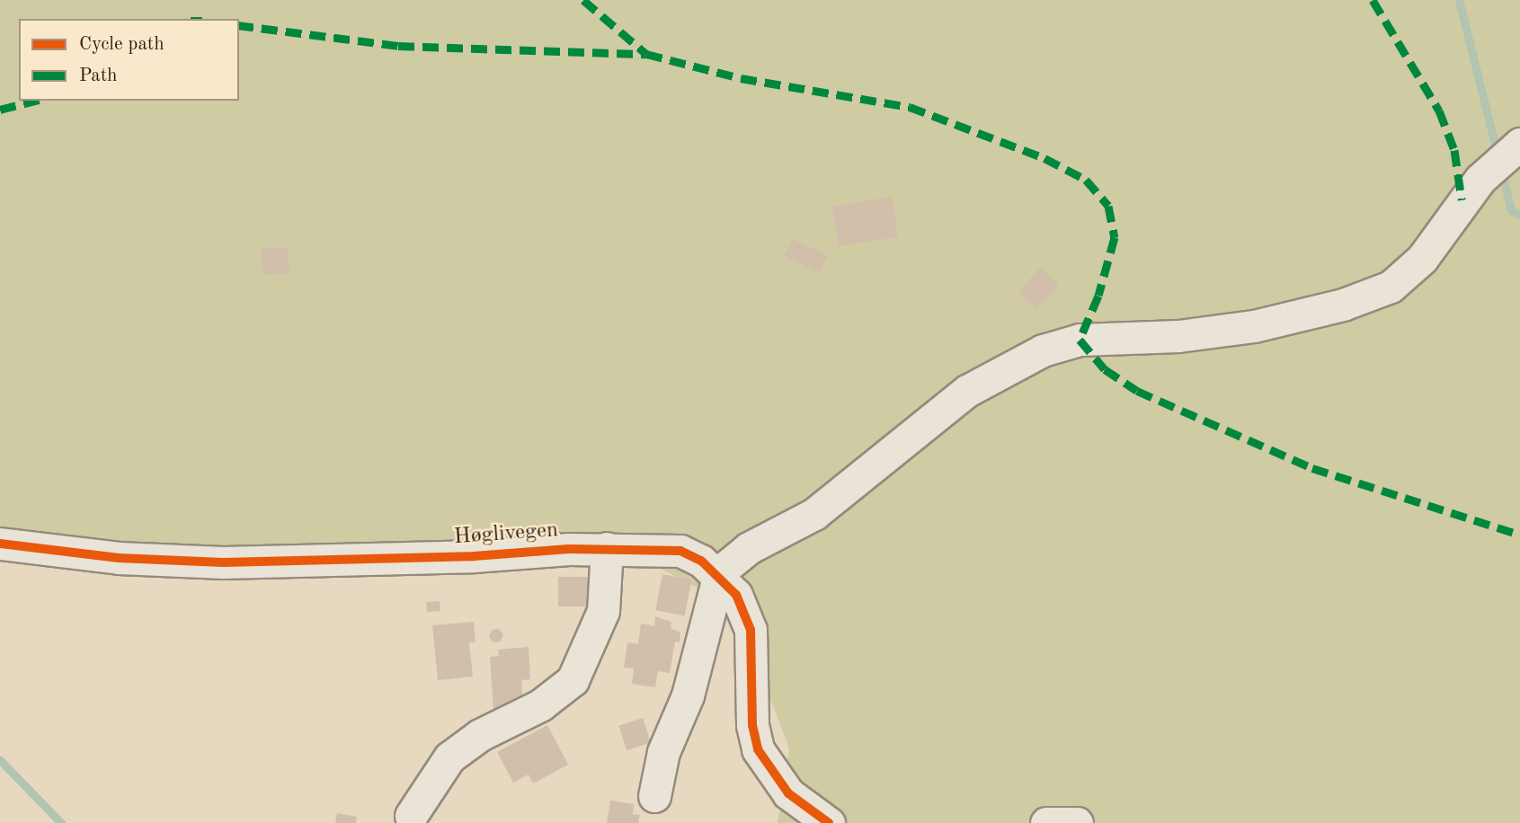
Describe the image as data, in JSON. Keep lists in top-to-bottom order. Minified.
{"streets":{"street":["Høglivegen"]},"legend":["Cycle path","Path"]}
